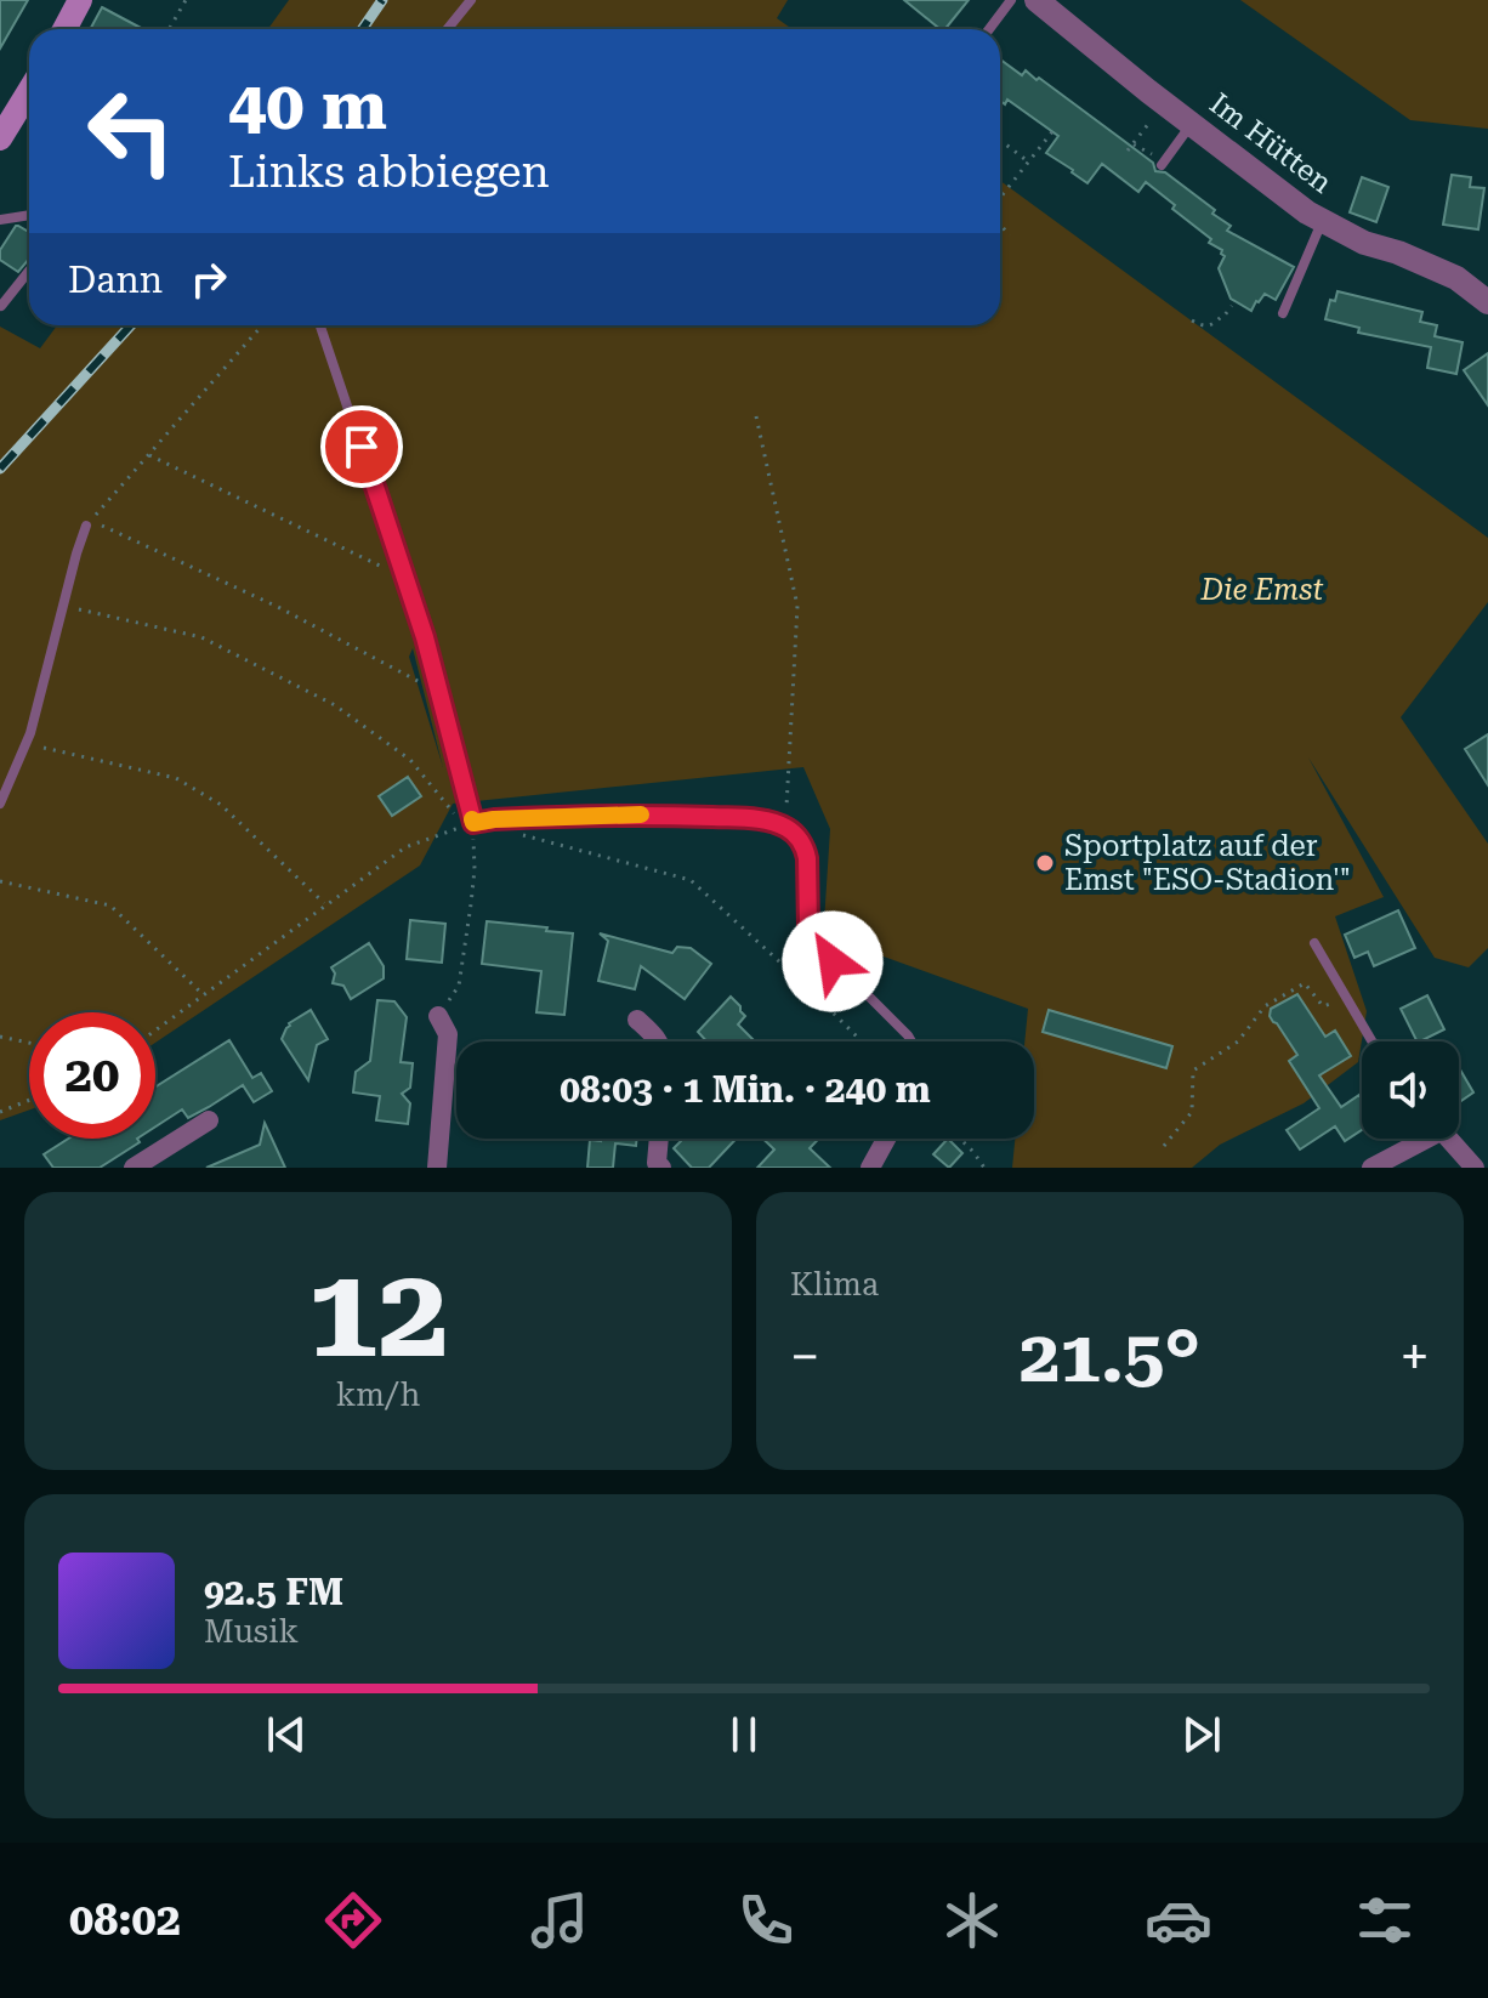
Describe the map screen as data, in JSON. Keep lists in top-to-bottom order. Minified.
{"streets":{"street":["Im Hütten"]},"parks":["Die Emst"],"places":["Sportplatz auf der Emst \"ESO-Stadion'\""],"page":{"turn":["40 m","Links abbiegen"],"then":"Dann","limit":"20","trip":"08:03 · 1 Min. · 240 m","tile":[["12","km/h"],"Klima"],"heat":["−","21.5°","+"],"song":["92.5 FM","Musik"],"tabs":"08:02"}}
